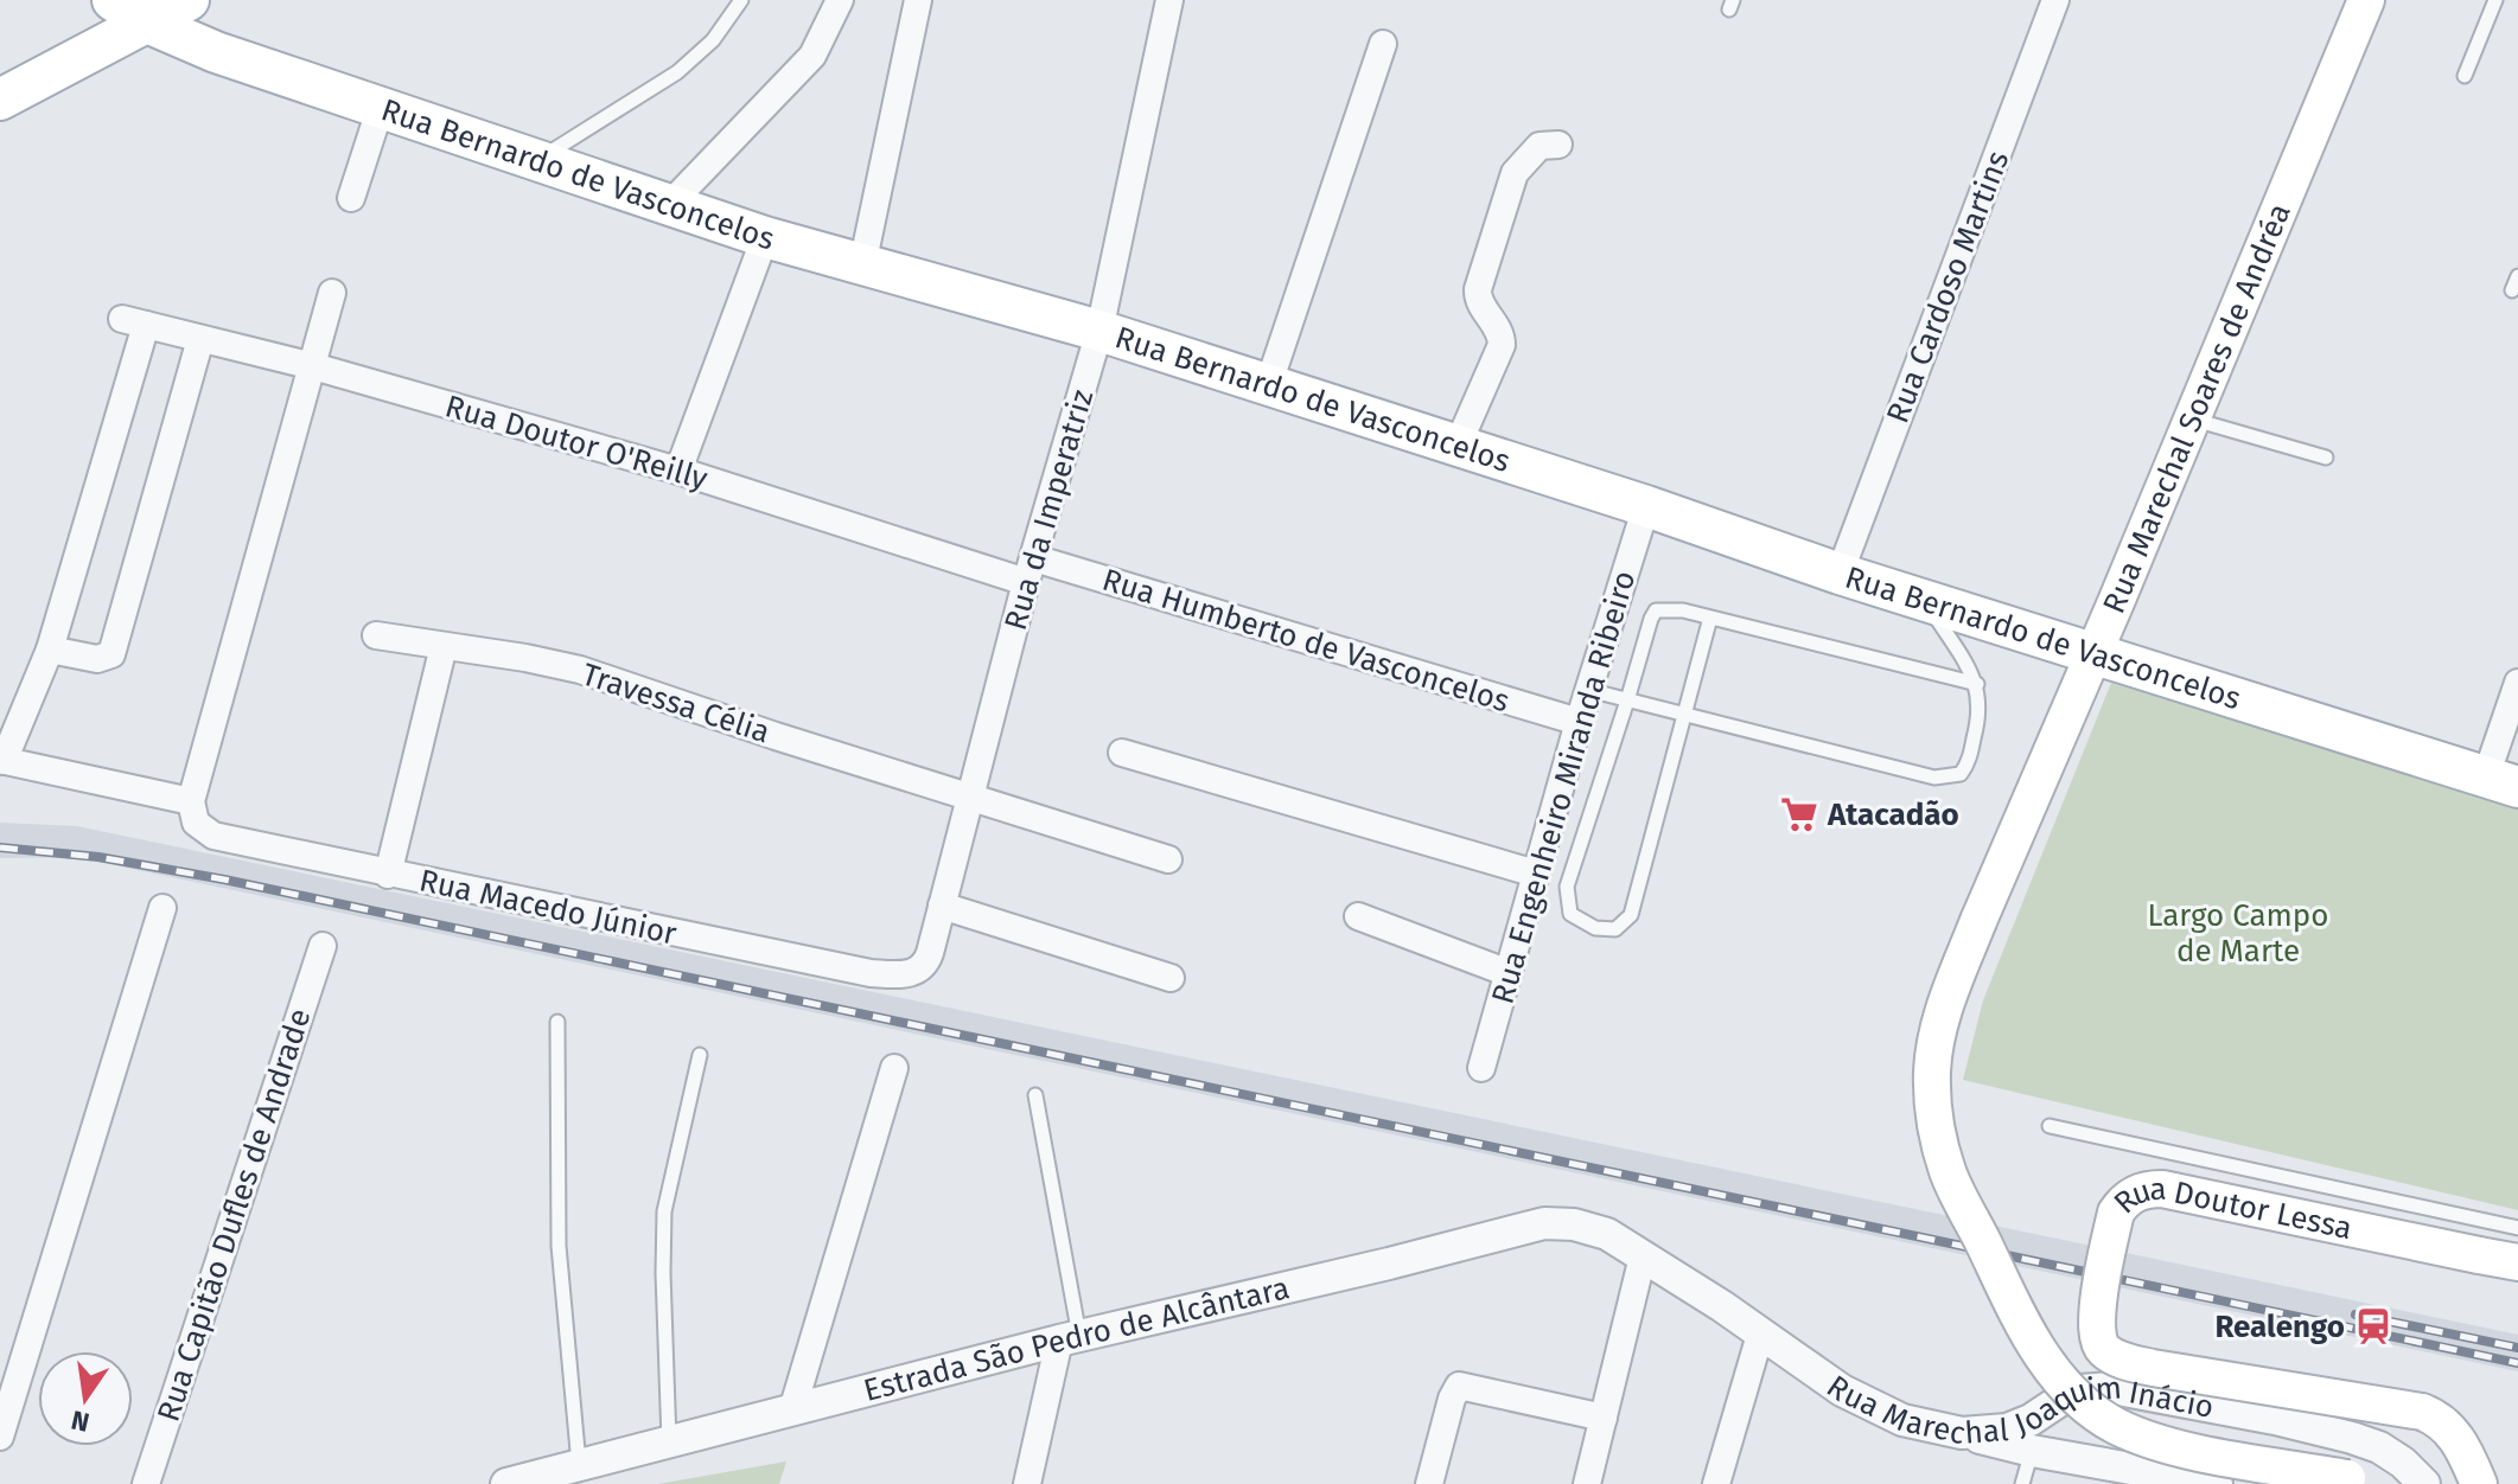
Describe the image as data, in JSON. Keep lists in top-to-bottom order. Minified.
{"streets":{"main road":["Rua Bernardo de Vasconcelos","Rua Marechal Soares de Andréa","Rua Doutor Lessa"],"street":["Rua Cardoso Martins","Rua Doutor O'Reilly","Rua da Imperatriz","Rua Humberto de Vasconcelos","Travessa Célia","Rua Engenheiro Miranda Ribeiro","Rua Macedo Júnior","Rua Capitão Dufles de Andrade","Estrada São Pedro de Alcântara","Rua Marechal Joaquim Inácio"]},"crossings":[["Rua Bernardo de Vasconcelos","Rua Cardoso Martins"],["Rua Bernardo de Vasconcelos","Rua Marechal Soares de Andréa"],["Rua Bernardo de Vasconcelos","Rua da Imperatriz"],["Rua Bernardo de Vasconcelos","Rua Engenheiro Miranda Ribeiro"],["Rua Doutor O'Reilly","Rua da Imperatriz"],["Rua Doutor O'Reilly","Rua Humberto de Vasconcelos"],["Rua da Imperatriz","Rua Humberto de Vasconcelos"],["Rua da Imperatriz","Travessa Célia"],["Rua da Imperatriz","Rua Macedo Júnior"],["Rua Humberto de Vasconcelos","Rua Engenheiro Miranda Ribeiro"],["Estrada São Pedro de Alcântara","Rua Marechal Joaquim Inácio"]],"parks":["Largo Campo de Marte"],"places":{"supermarket":["Atacadão"],"station":["Realengo"]},"north":"bottom"}
